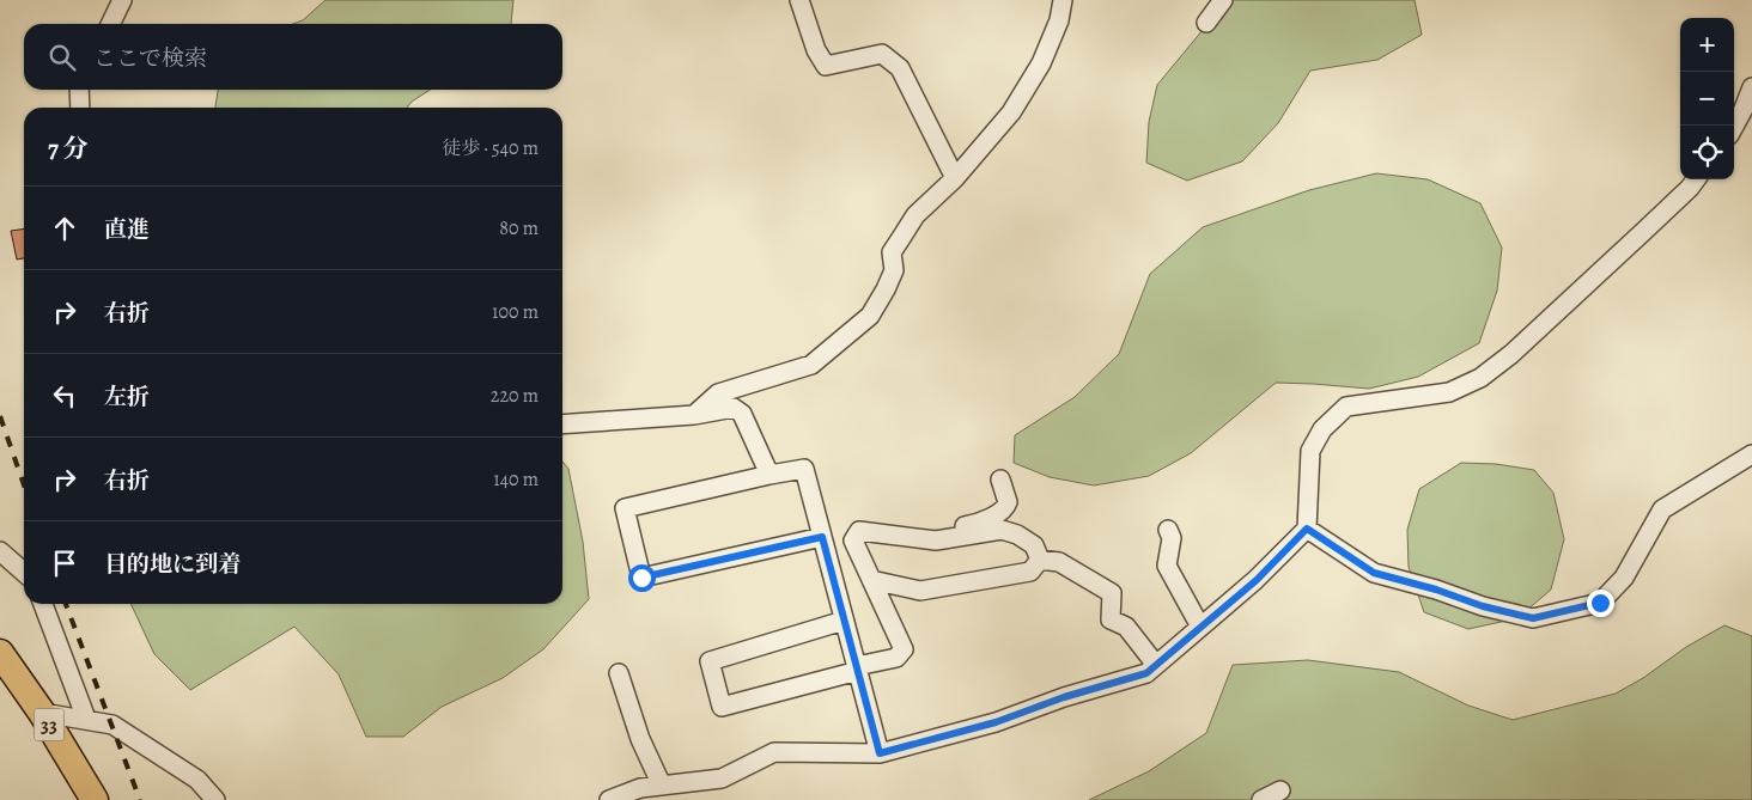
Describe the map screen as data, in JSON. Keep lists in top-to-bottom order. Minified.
{"streets":{"main road":["33"]},"page":{"map_buttons":["+","−"],"search":"ここで検索","heading":["7 分","徒歩 · 540 m"],"list":[["直進","80 m"],["右折","100 m"],["左折","220 m"],["右折","140 m"],"目的地に到着"]}}
